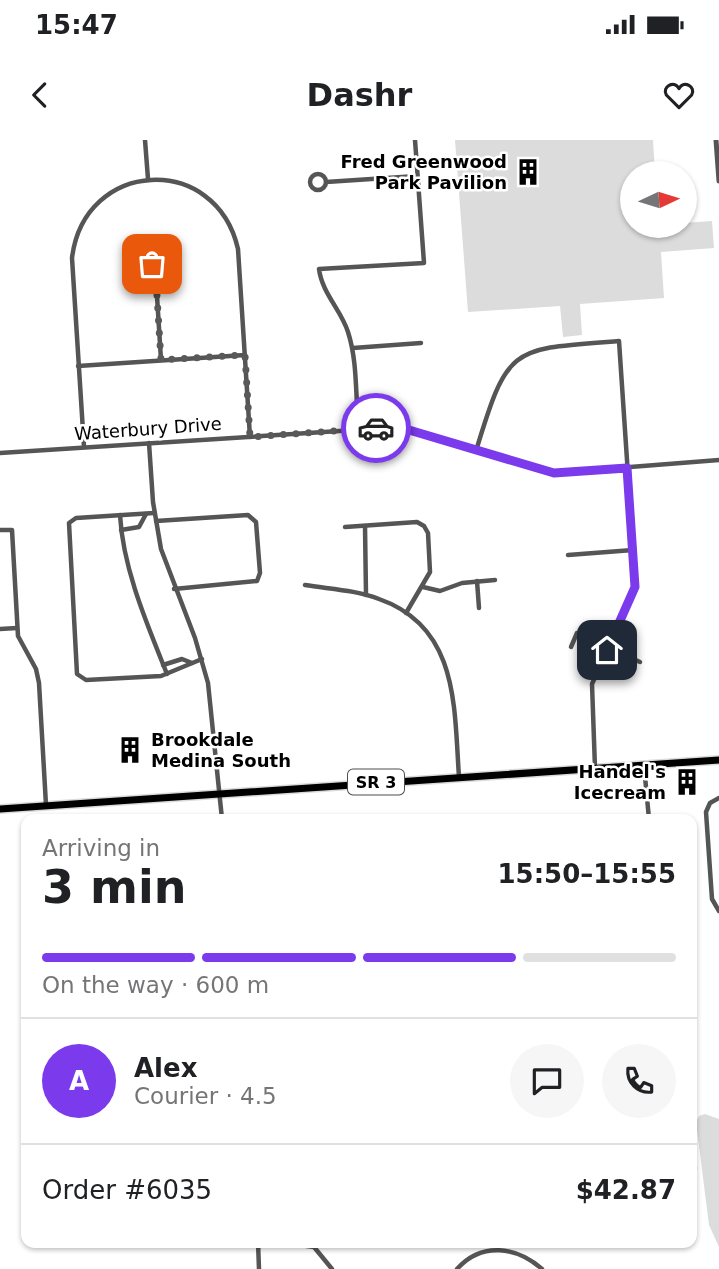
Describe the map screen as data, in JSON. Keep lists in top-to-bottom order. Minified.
{"streets":{"main road":["SR 3"],"street":["Waterbury Drive"]},"places":{"building":["Fred Greenwood Park Pavilion","Brookdale Medina South","Handel's Icecream"]},"north":"right","page":{"status":"15:47","header":"Dashr","heading":["3 min","Arriving in","15:50–15:55"],"panel":["Alex","Courier · 4.5","Order #6035","$42.87"],"bar":"On the way · 600 m","round":"A"}}
